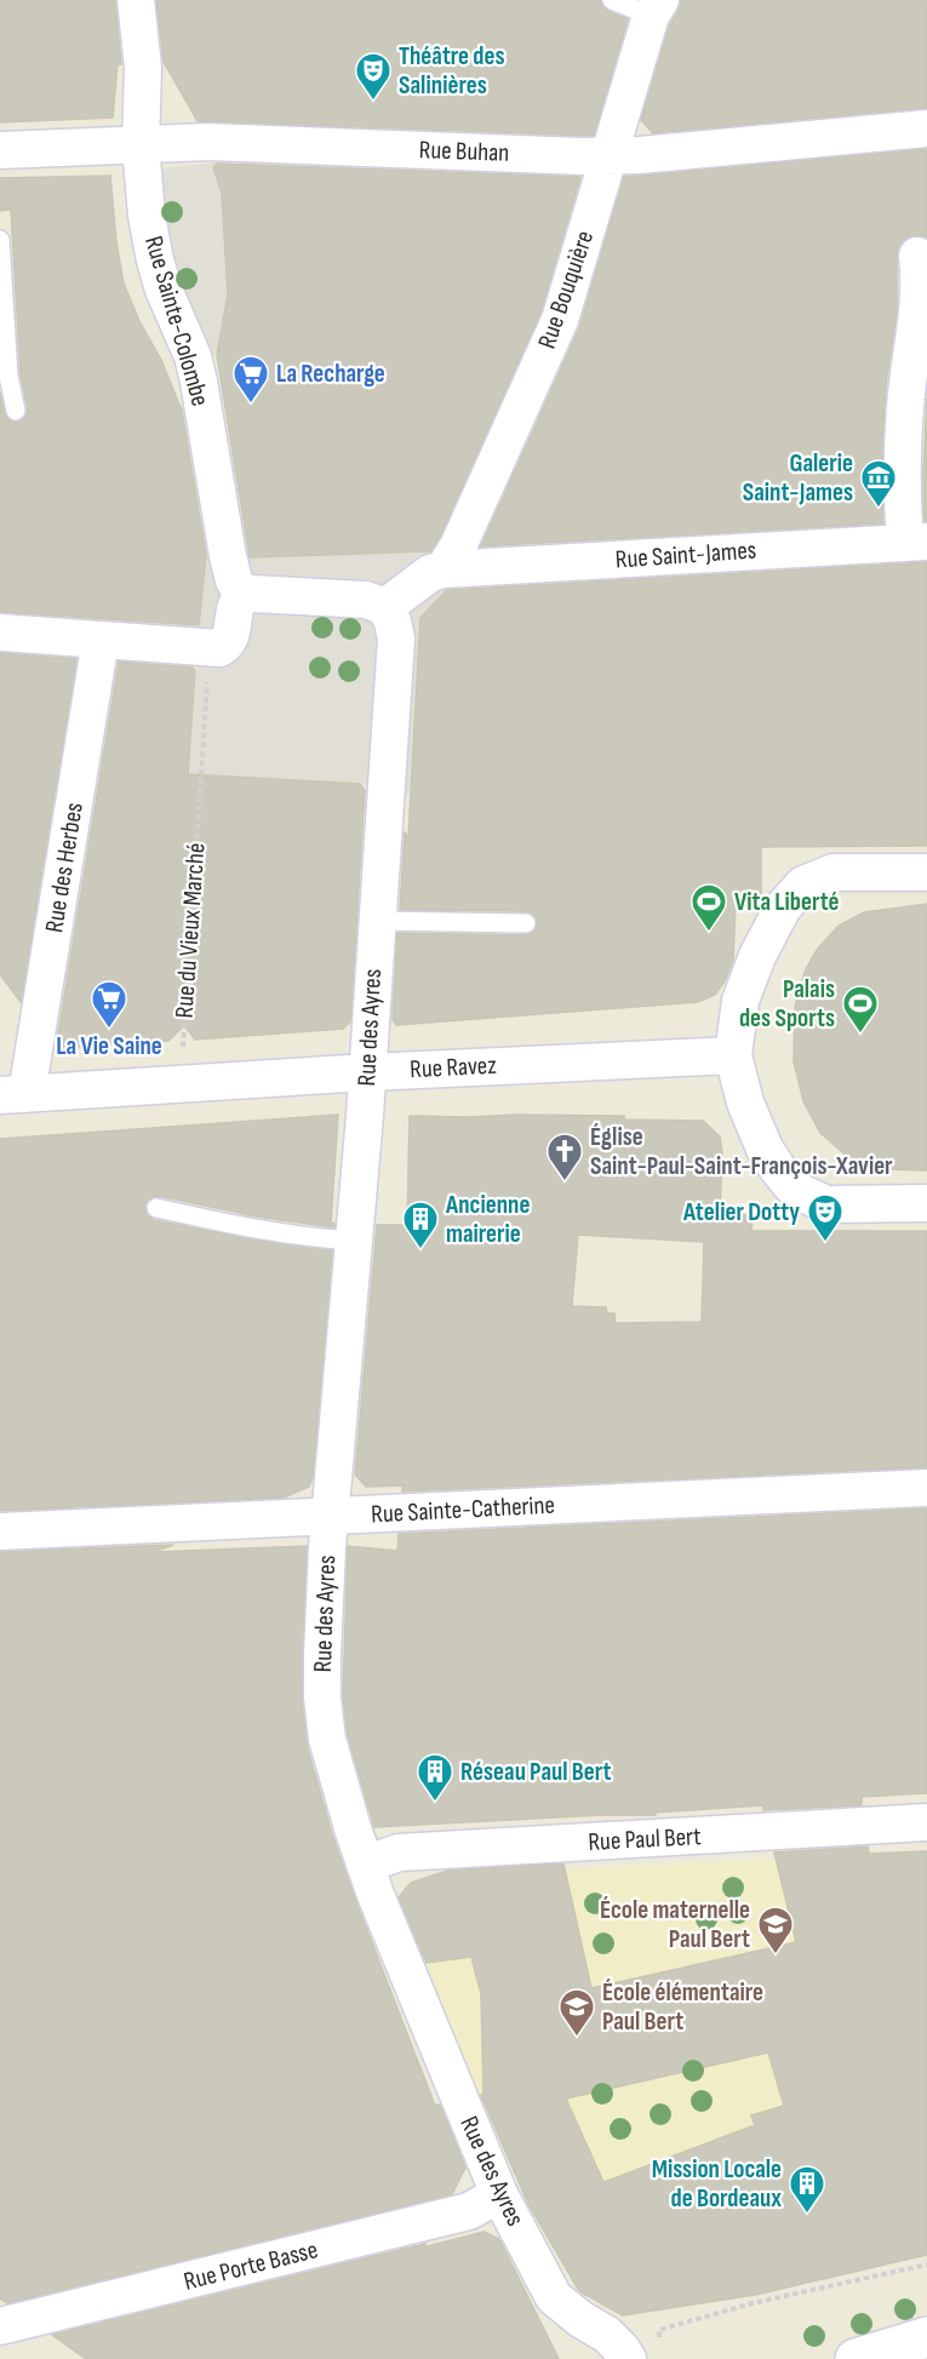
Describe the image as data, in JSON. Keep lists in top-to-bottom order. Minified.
{"streets":{"street":["Rue Buhan","Rue Bouquière","Rue Sainte-Colombe","Rue Saint-James","Rue des Herbes","Rue des Ayres","Rue Ravez","Rue Sainte-Catherine","Rue Paul Bert","Rue Porte Basse"],"path":["Rue du Vieux Marché"]},"crossings":[["Rue Buhan","Rue Bouquière"],["Rue Buhan","Rue Sainte-Colombe"],["Rue Bouquière","Rue Saint-James"],["Rue des Herbes","Rue Ravez"],["Rue du Vieux Marché","Rue Ravez"],["Rue des Ayres","Rue Ravez"],["Rue des Ayres","Rue Sainte-Catherine"],["Rue des Ayres","Rue Paul Bert"],["Rue des Ayres","Rue Porte Basse"]],"places":{"theatre":["Théâtre des Salinières","Atelier Dotty"],"supermarket":["La Recharge","La Vie Saine"],"museum":["Galerie Saint-James"],"sports":["Vita Liberté","Palais des Sports"],"church":["Église Saint-Paul-Saint-François-Xavier"],"building":["Ancienne mairerie","Réseau Paul Bert","Mission Locale de Bordeaux"],"school or university":["École maternelle Paul Bert","École élémentaire Paul Bert"]}}
